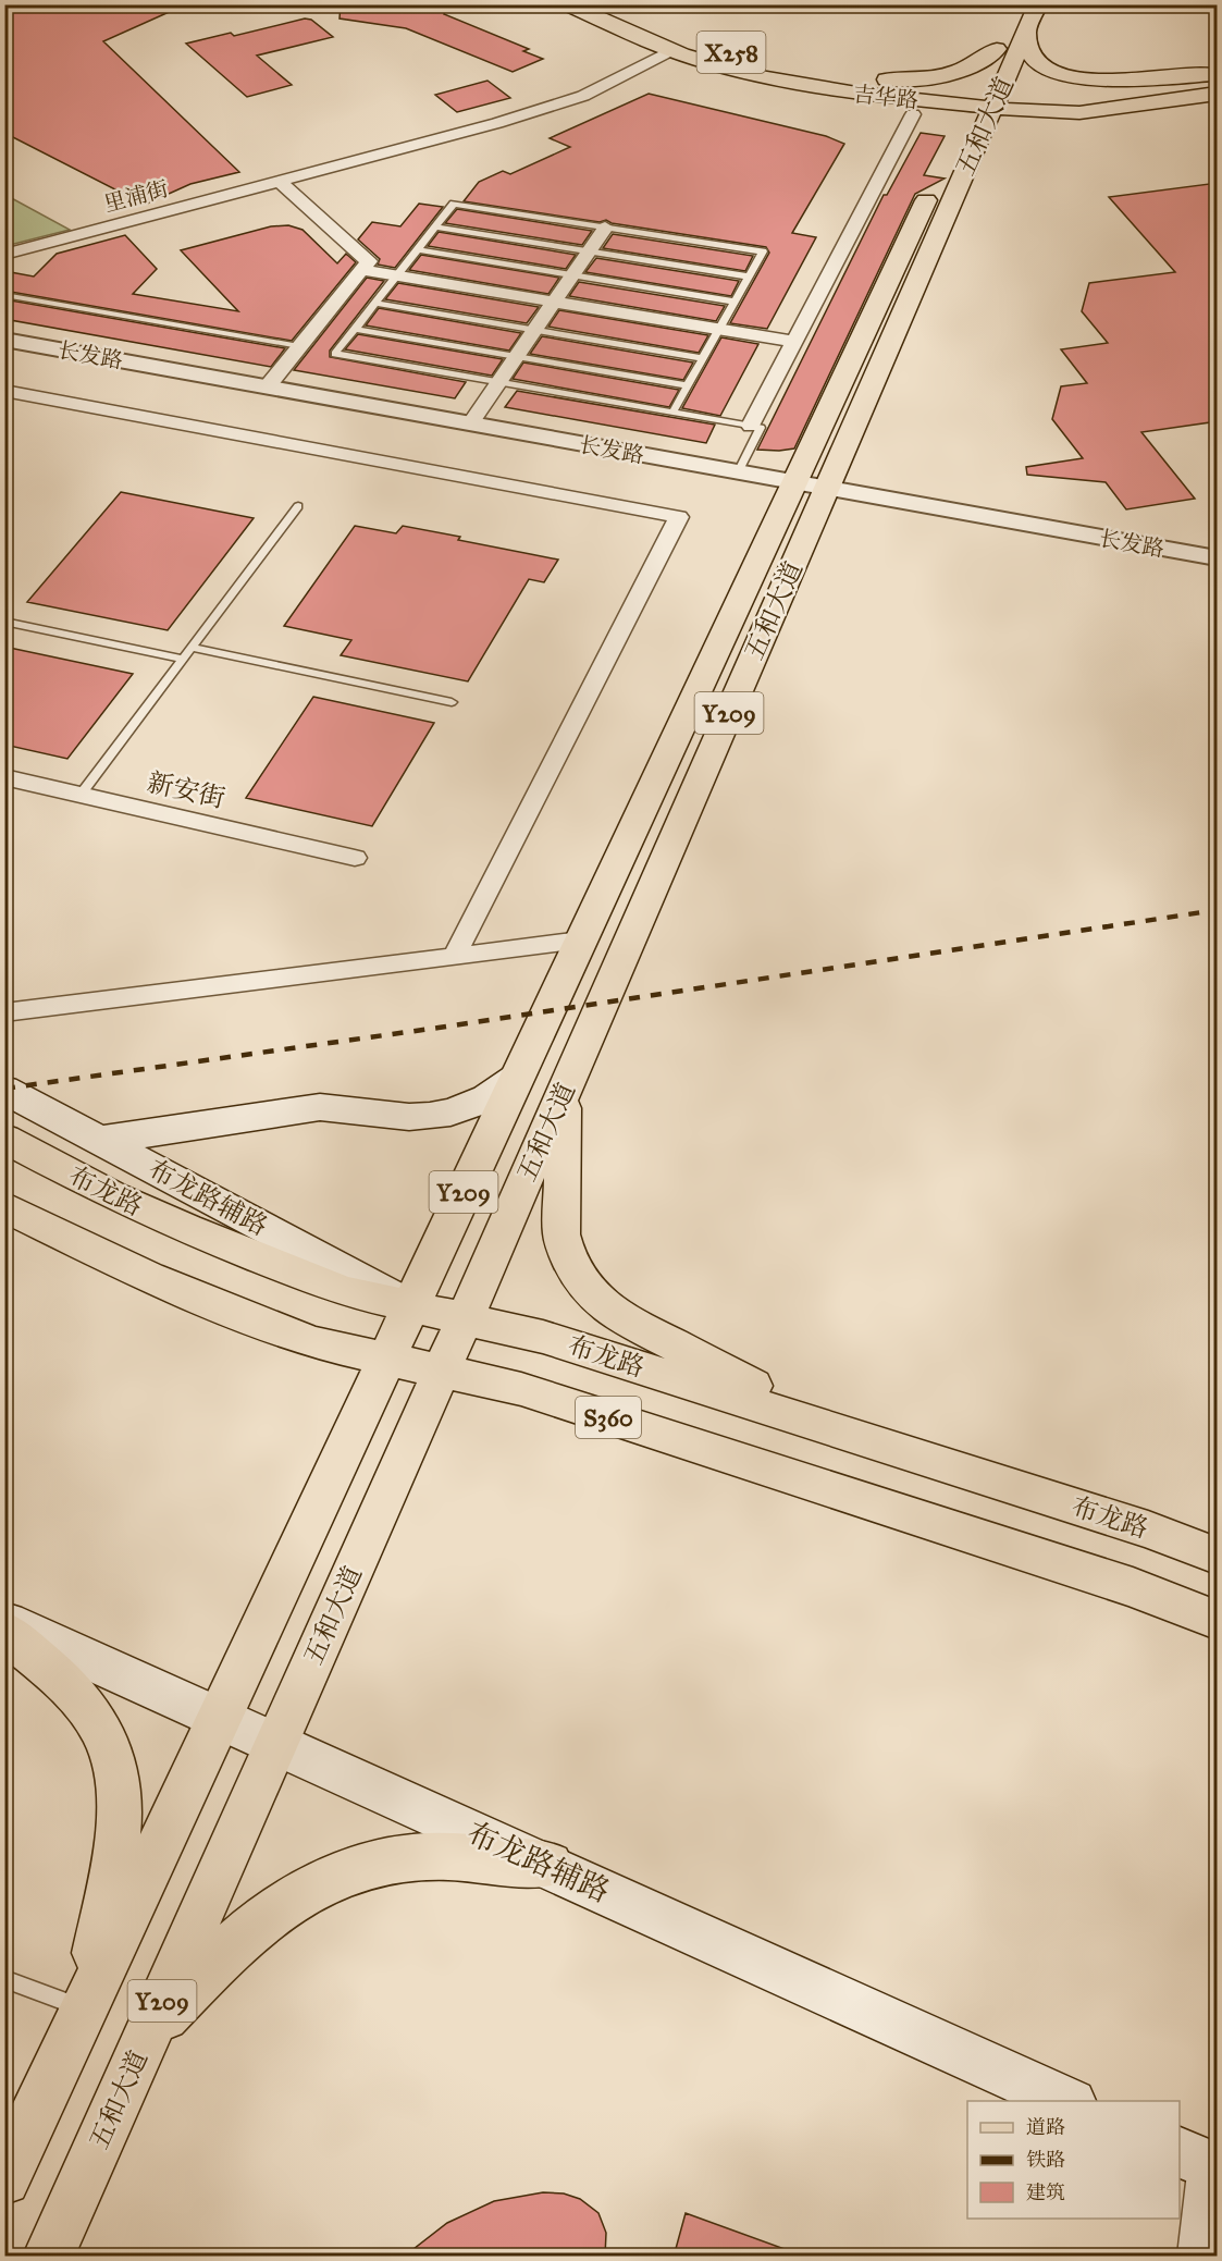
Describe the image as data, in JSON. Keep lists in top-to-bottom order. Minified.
{"streets":{"main road":["X258","吉华路","五和大道","Y209","布龙路","布龙路辅路","S360"],"street":["里浦街","长发路","新安街"]},"crossings":[["吉华路","五和大道"],["吉华路","里浦街"],["五和大道","长发路"],["五和大道","布龙路"],["五和大道","布龙路辅路"],["五和大道","S360"],["布龙路","布龙路辅路"]],"legend":["道路","铁路","建筑"]}
